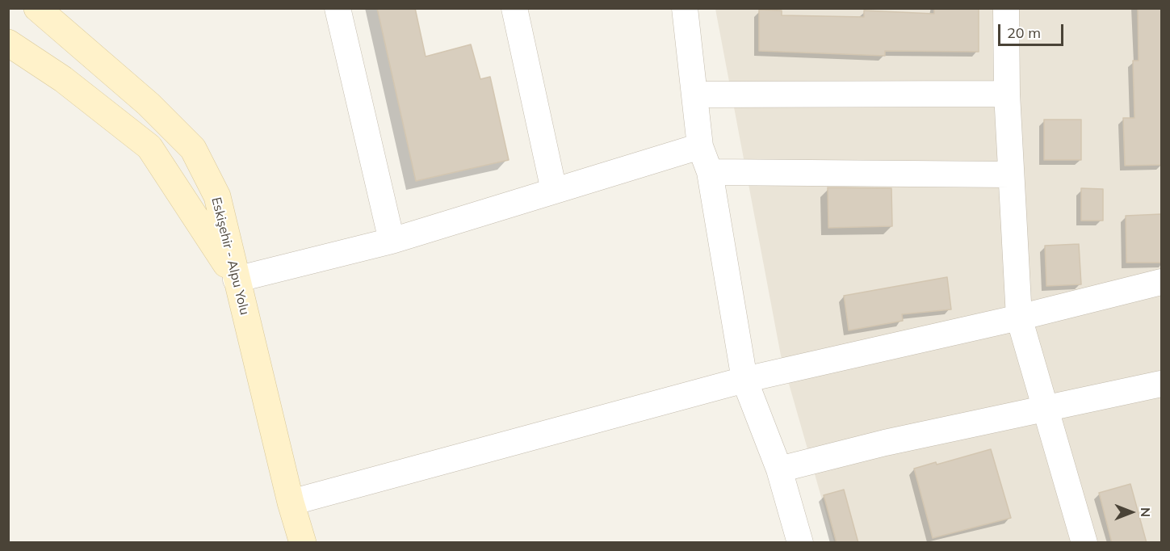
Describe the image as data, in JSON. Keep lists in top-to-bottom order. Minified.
{"streets":{"main road":["Eskişehir - Alpu Yolu"]},"scale_bar":"20 m","north":"right"}
